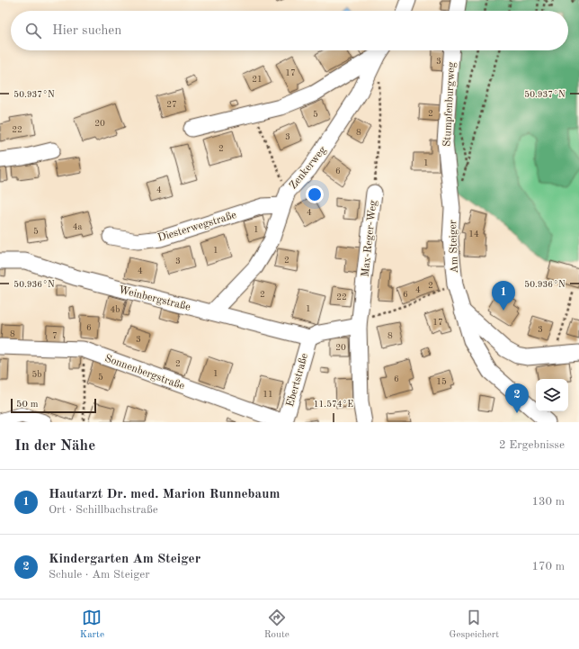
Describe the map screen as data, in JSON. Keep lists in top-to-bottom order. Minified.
{"streets":{"street":["Stumpfenburgweg","Zenkerweg","Diesterwegstraße","Max-Reger-Weg","Am Steiger","Weinbergstraße","Sonnenbergstraße","Ebertstraße"]},"crossings":[["Stumpfenburgweg","Am Steiger"],["Zenkerweg","Diesterwegstraße"],["Zenkerweg","Weinbergstraße"],["Weinbergstraße","Ebertstraße"],["Sonnenbergstraße","Ebertstraße"]],"house_numbers":["3","17","21","27","2","5","20","22","8","3","2","1","6","4","4","4a","1","5","14","1","2","3","4","2","4","2","6","22","1","4b","17","6","3","8","7","8","3","20","2","1","5b","5","6","15","11"],"scale_bar":"50 m","page":{"search":"Hier suchen","pins":["1","2"],"scale":"50 m","heading":["In der Nähe","2 Ergebnisse"],"list":[{"mark":"1","name":"Hautarzt Dr. med. Marion Runnebaum","note":"Ort · Schillbachstraße","value":"130 m"},{"mark":"2","name":"Kindergarten Am Steiger","note":"Schule · Am Steiger","value":"170 m"}],"nav":["Karte","Route","Gespeichert"]},"coordinates":["50.937°N","50.936°N","11.574°E"]}
